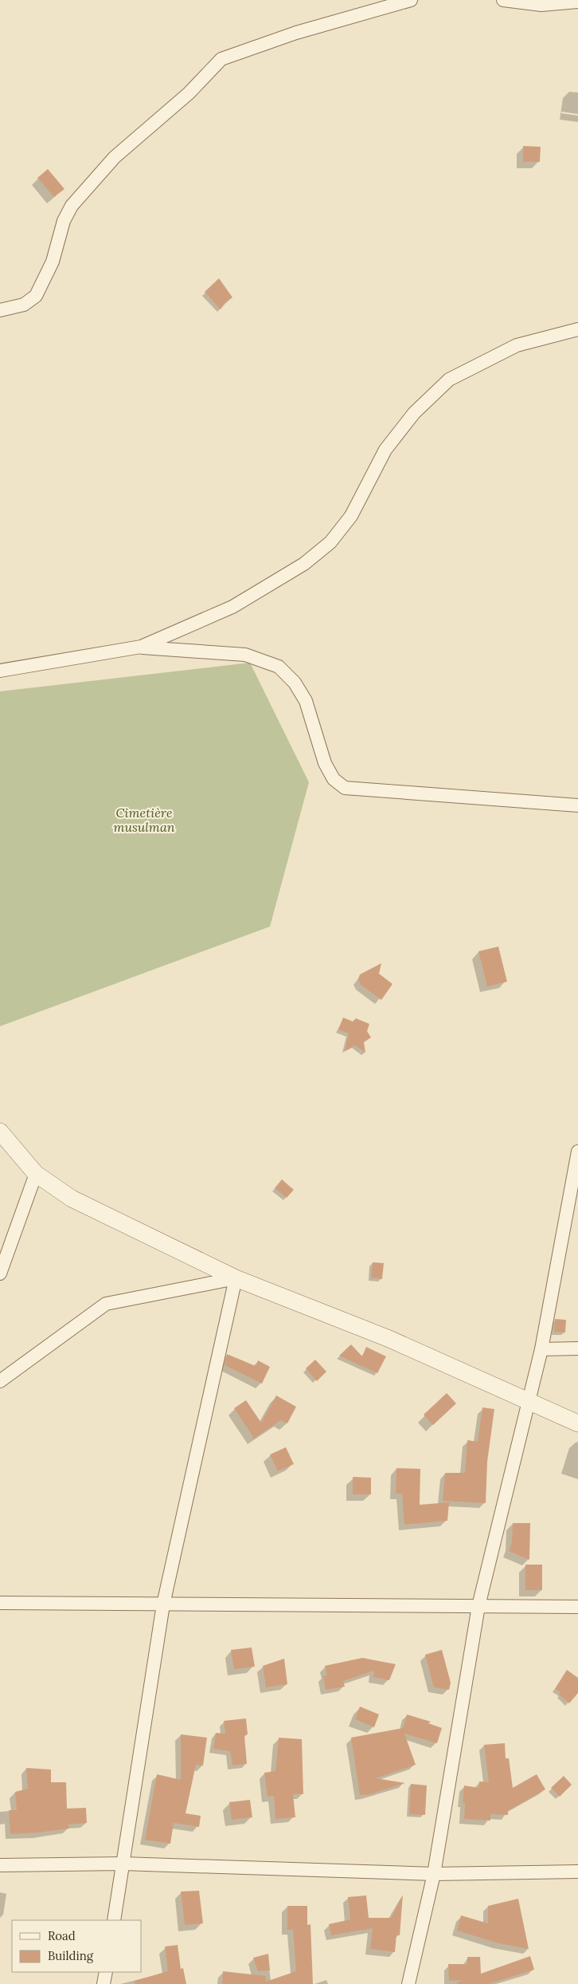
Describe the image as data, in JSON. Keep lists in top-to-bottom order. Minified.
{"parks":["Cimetière musulman"],"legend":["Road","Building"]}
